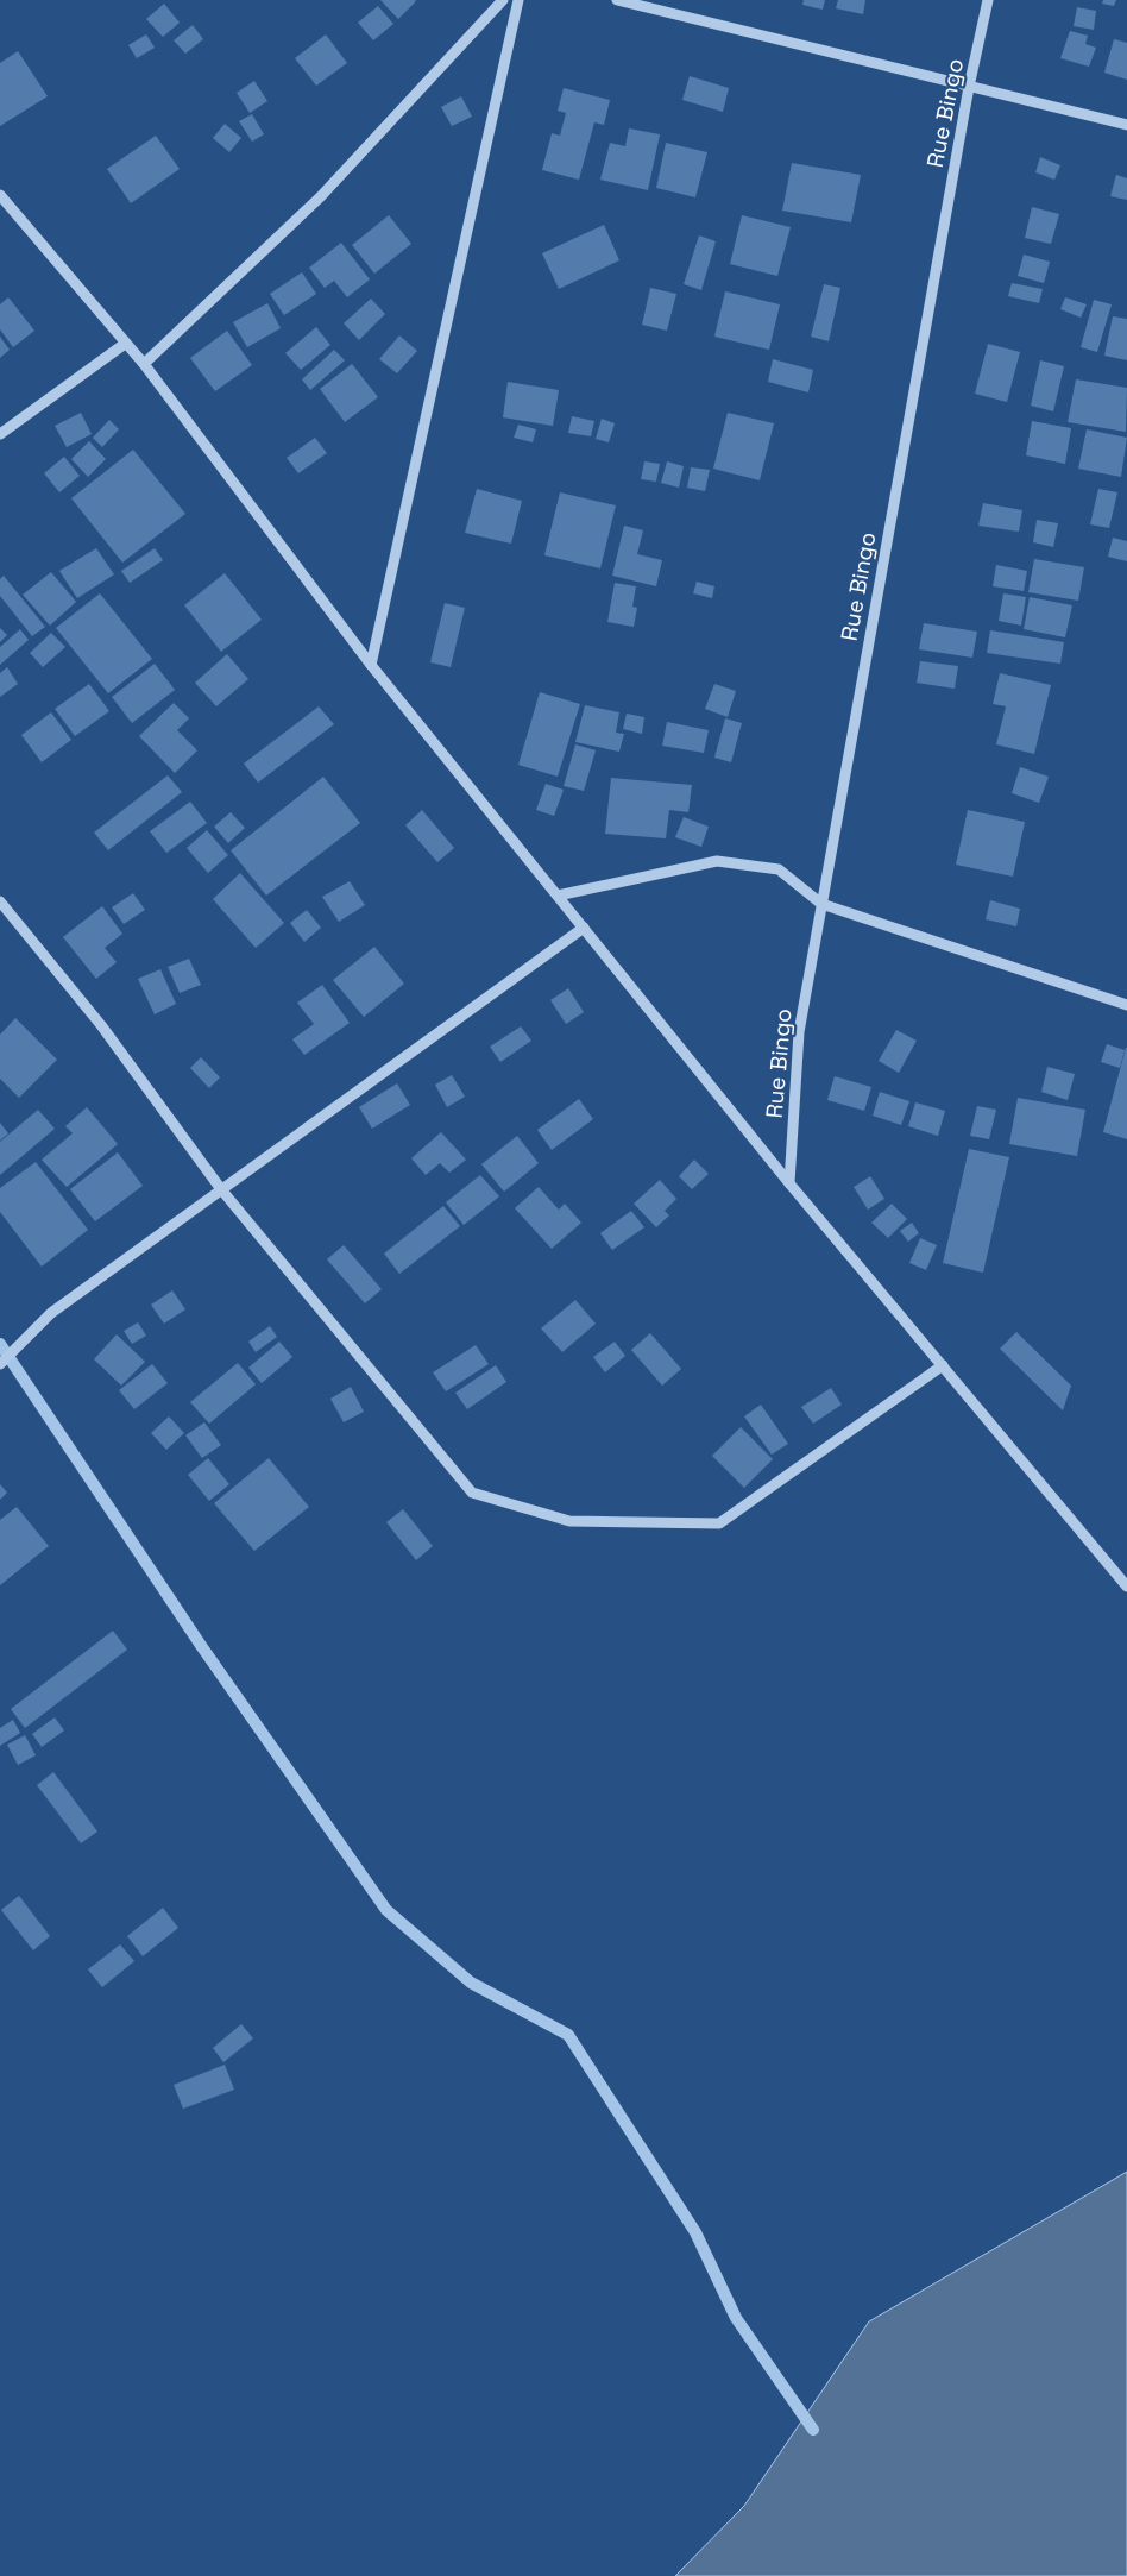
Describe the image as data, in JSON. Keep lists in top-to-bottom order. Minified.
{"streets":{"street":["Rue Bingo"]}}
